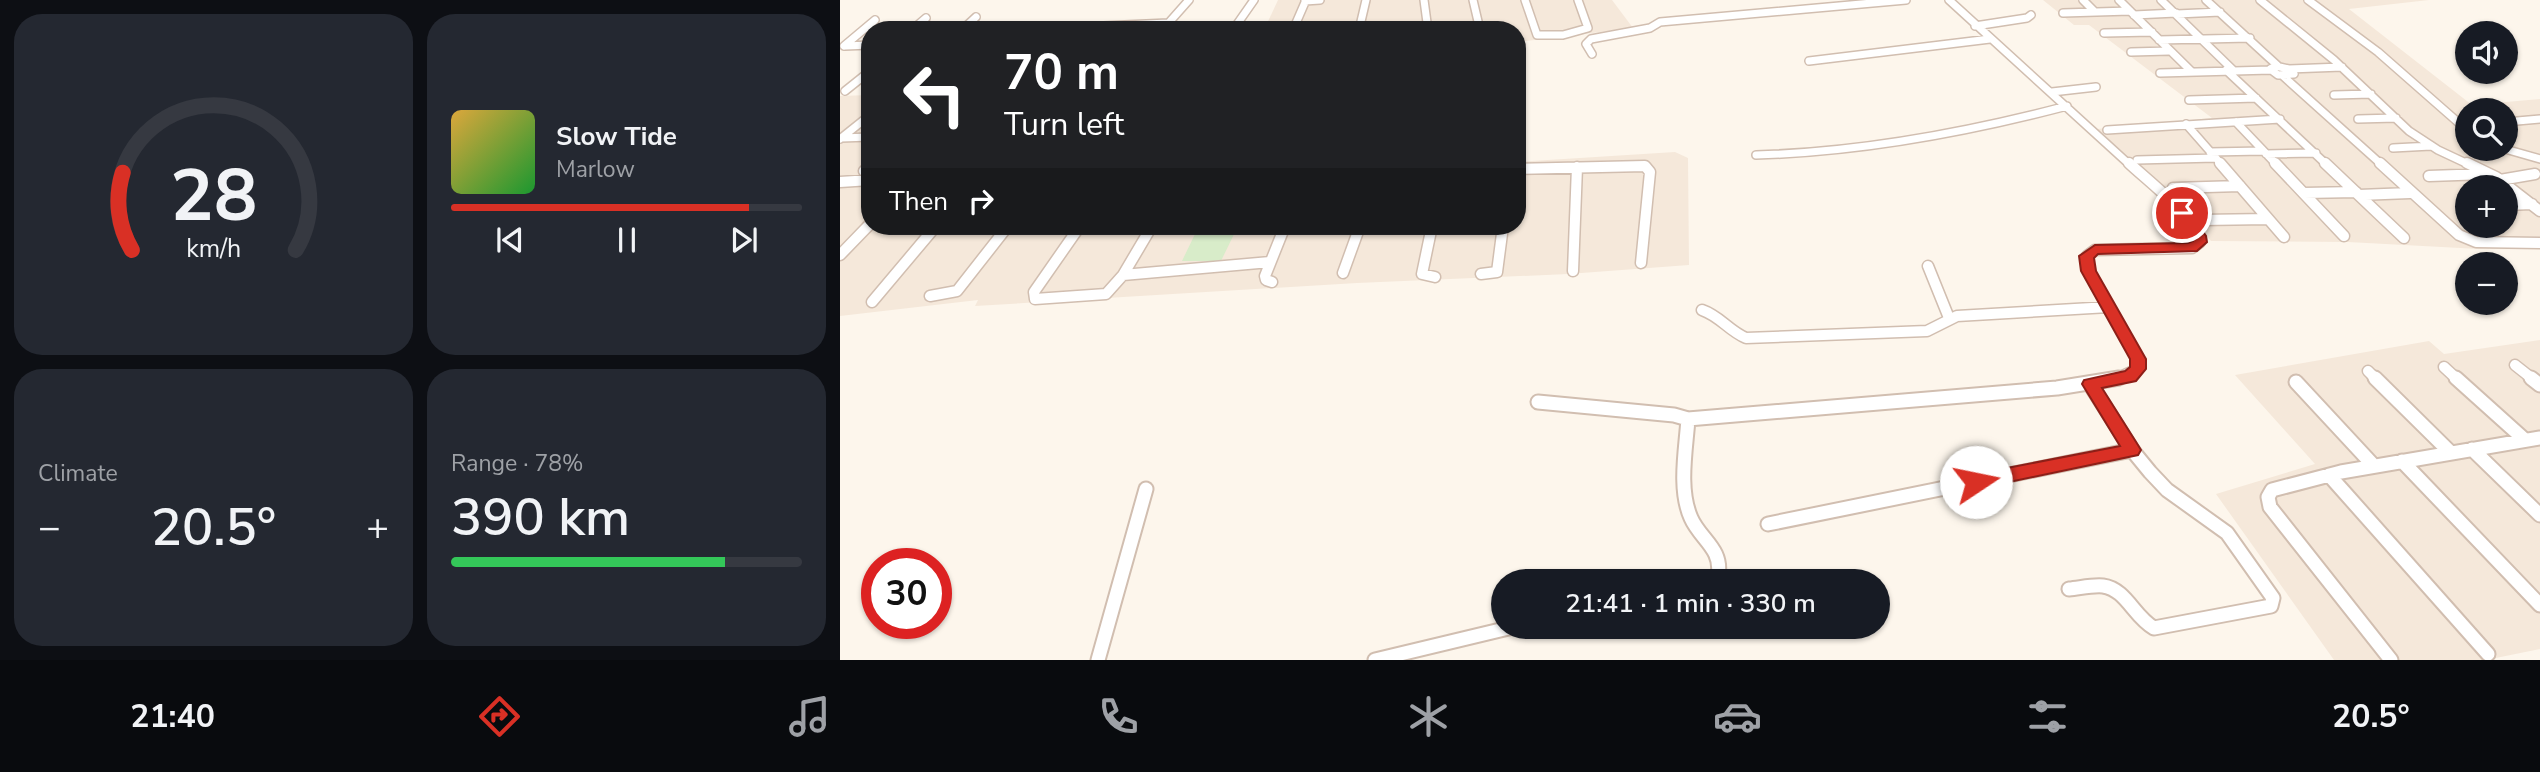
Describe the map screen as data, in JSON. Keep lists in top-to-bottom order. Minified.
{"page":{"map_buttons":["+","−"],"turn":["70 m","Turn left"],"song":["Slow Tide","Marlow"],"then":"Then","tile":["Climate",["Range · 78%","390 km"]],"heat":["−","20.5°","+"],"limit":"30","trip":"21:41 · 1 min · 330 m","tabs":["21:40","20.5°"],"gauge":["28","km/h"]}}
